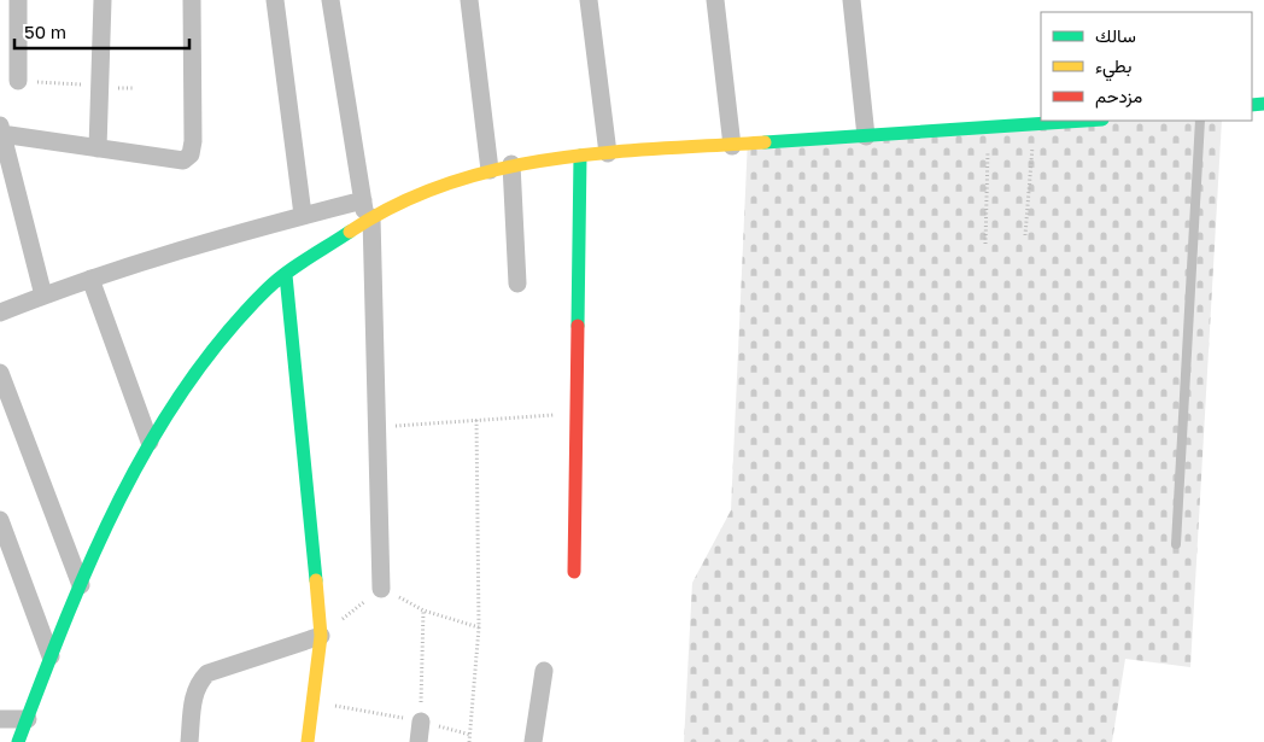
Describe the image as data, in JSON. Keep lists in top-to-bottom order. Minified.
{"legend":["سالك","بطيء","مزدحم"],"scale_bar":"50 m"}
